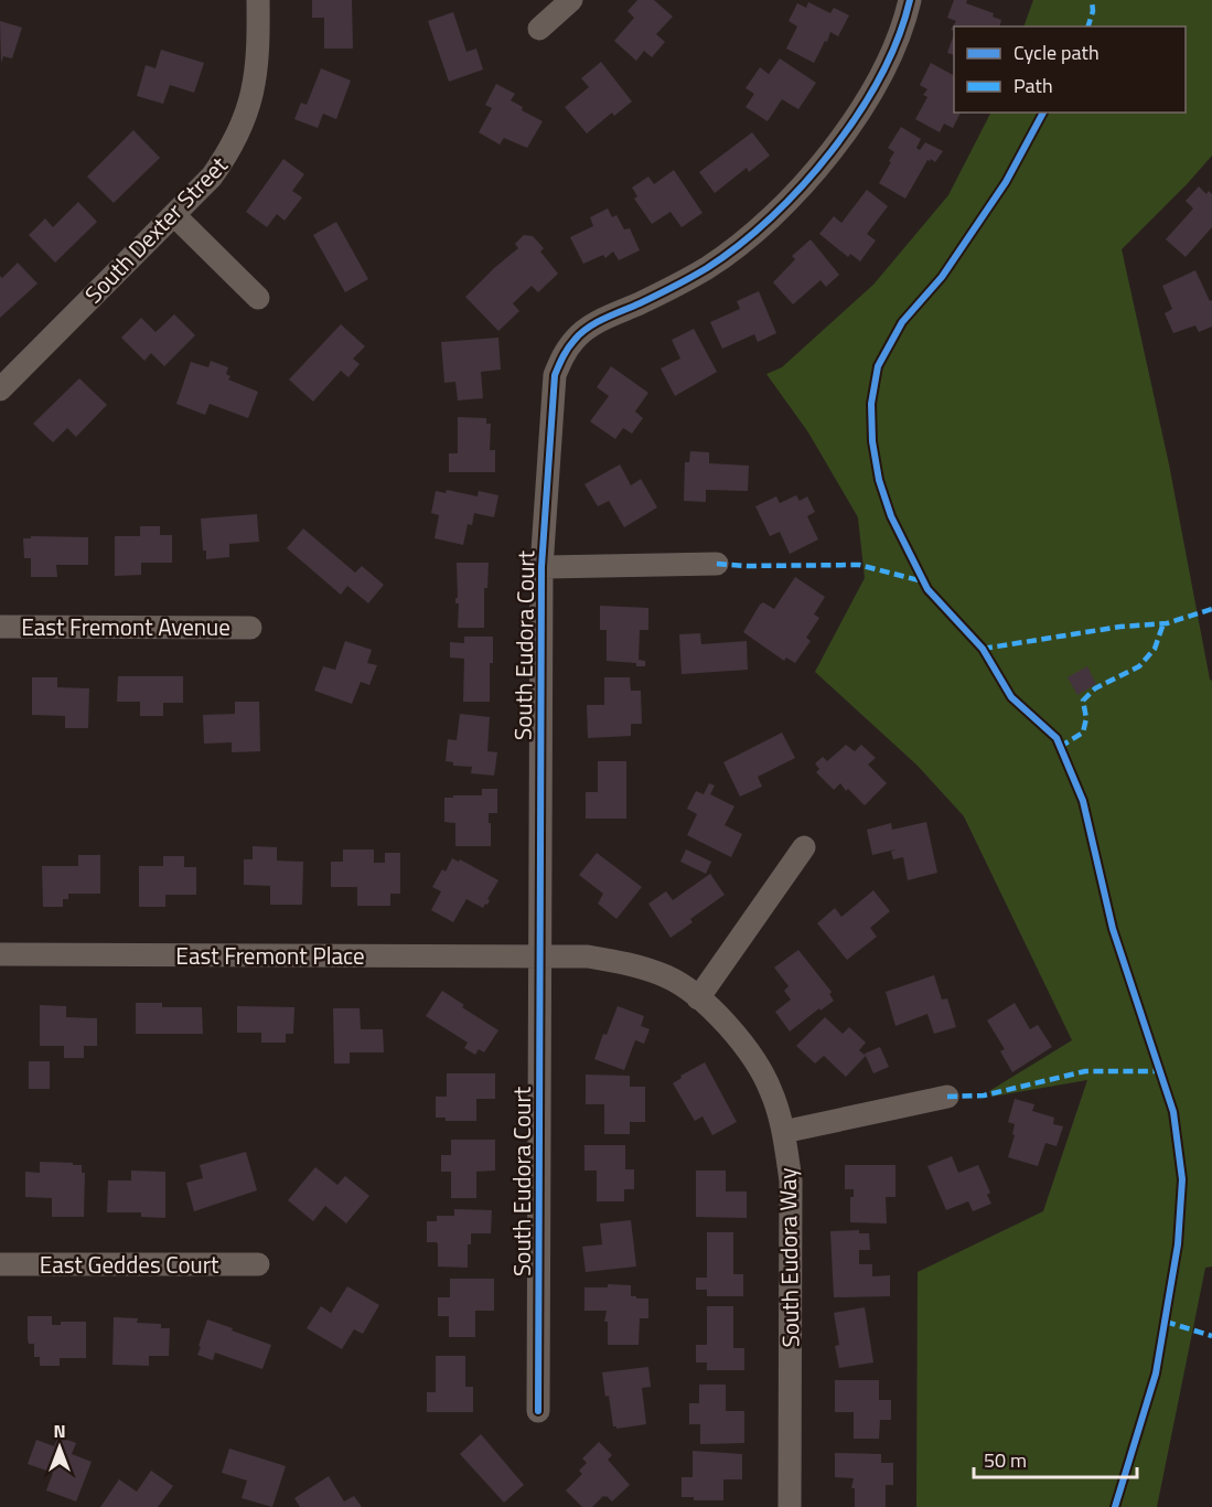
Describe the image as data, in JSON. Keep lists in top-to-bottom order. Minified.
{"streets":{"street":["South Dexter Street","East Fremont Avenue","South Eudora Court","East Fremont Place","South Eudora Way","East Geddes Court"]},"crossings":[["South Eudora Court","East Fremont Place"],["South Eudora Court","South Eudora Way"],["East Fremont Place","South Eudora Way"]],"legend":["Cycle path","Path"],"scale_bar":"50 m","north":"top"}
